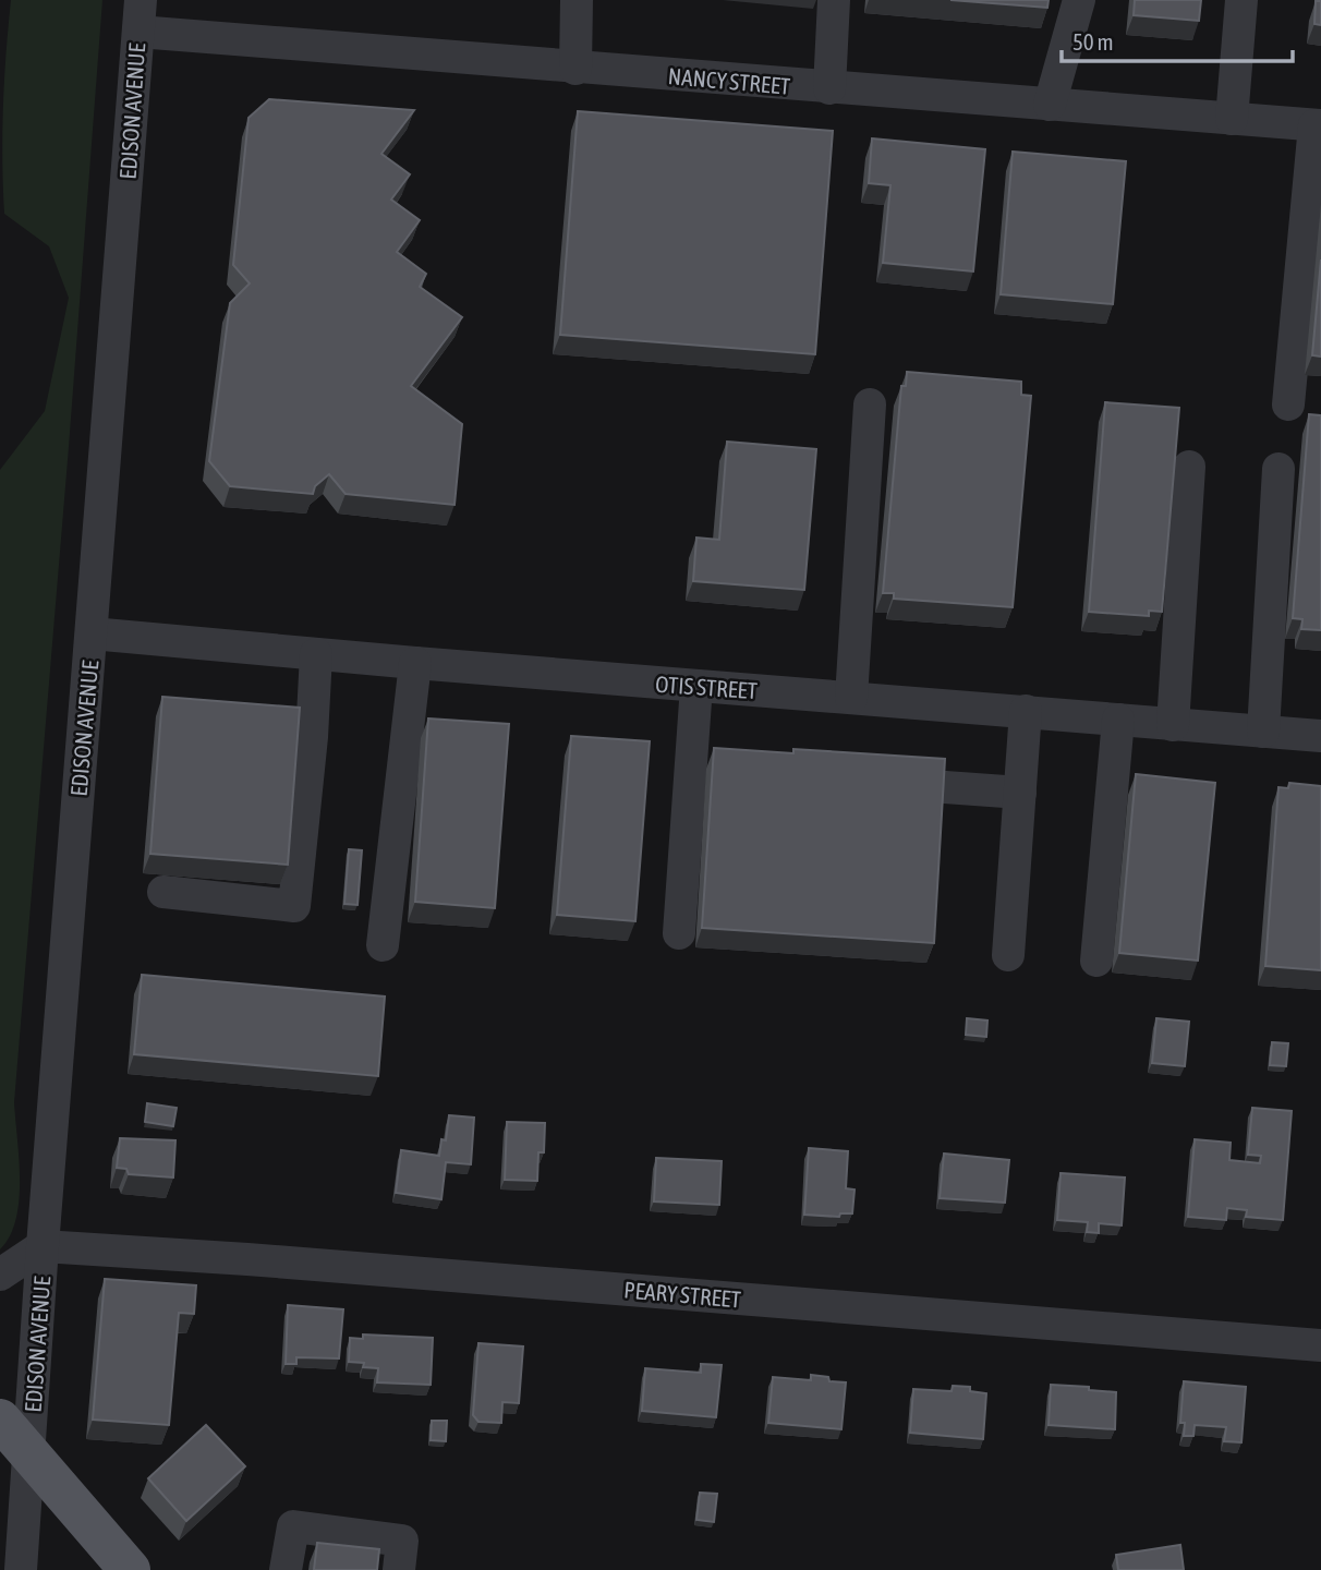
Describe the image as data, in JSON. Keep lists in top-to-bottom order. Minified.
{"streets":{"street":["NANCY STREET","EDISON AVENUE","OTIS STREET","PEARY STREET"]},"crossings":[["NANCY STREET","EDISON AVENUE"],["EDISON AVENUE","OTIS STREET"],["EDISON AVENUE","PEARY STREET"]],"scale_bar":"50 m"}
